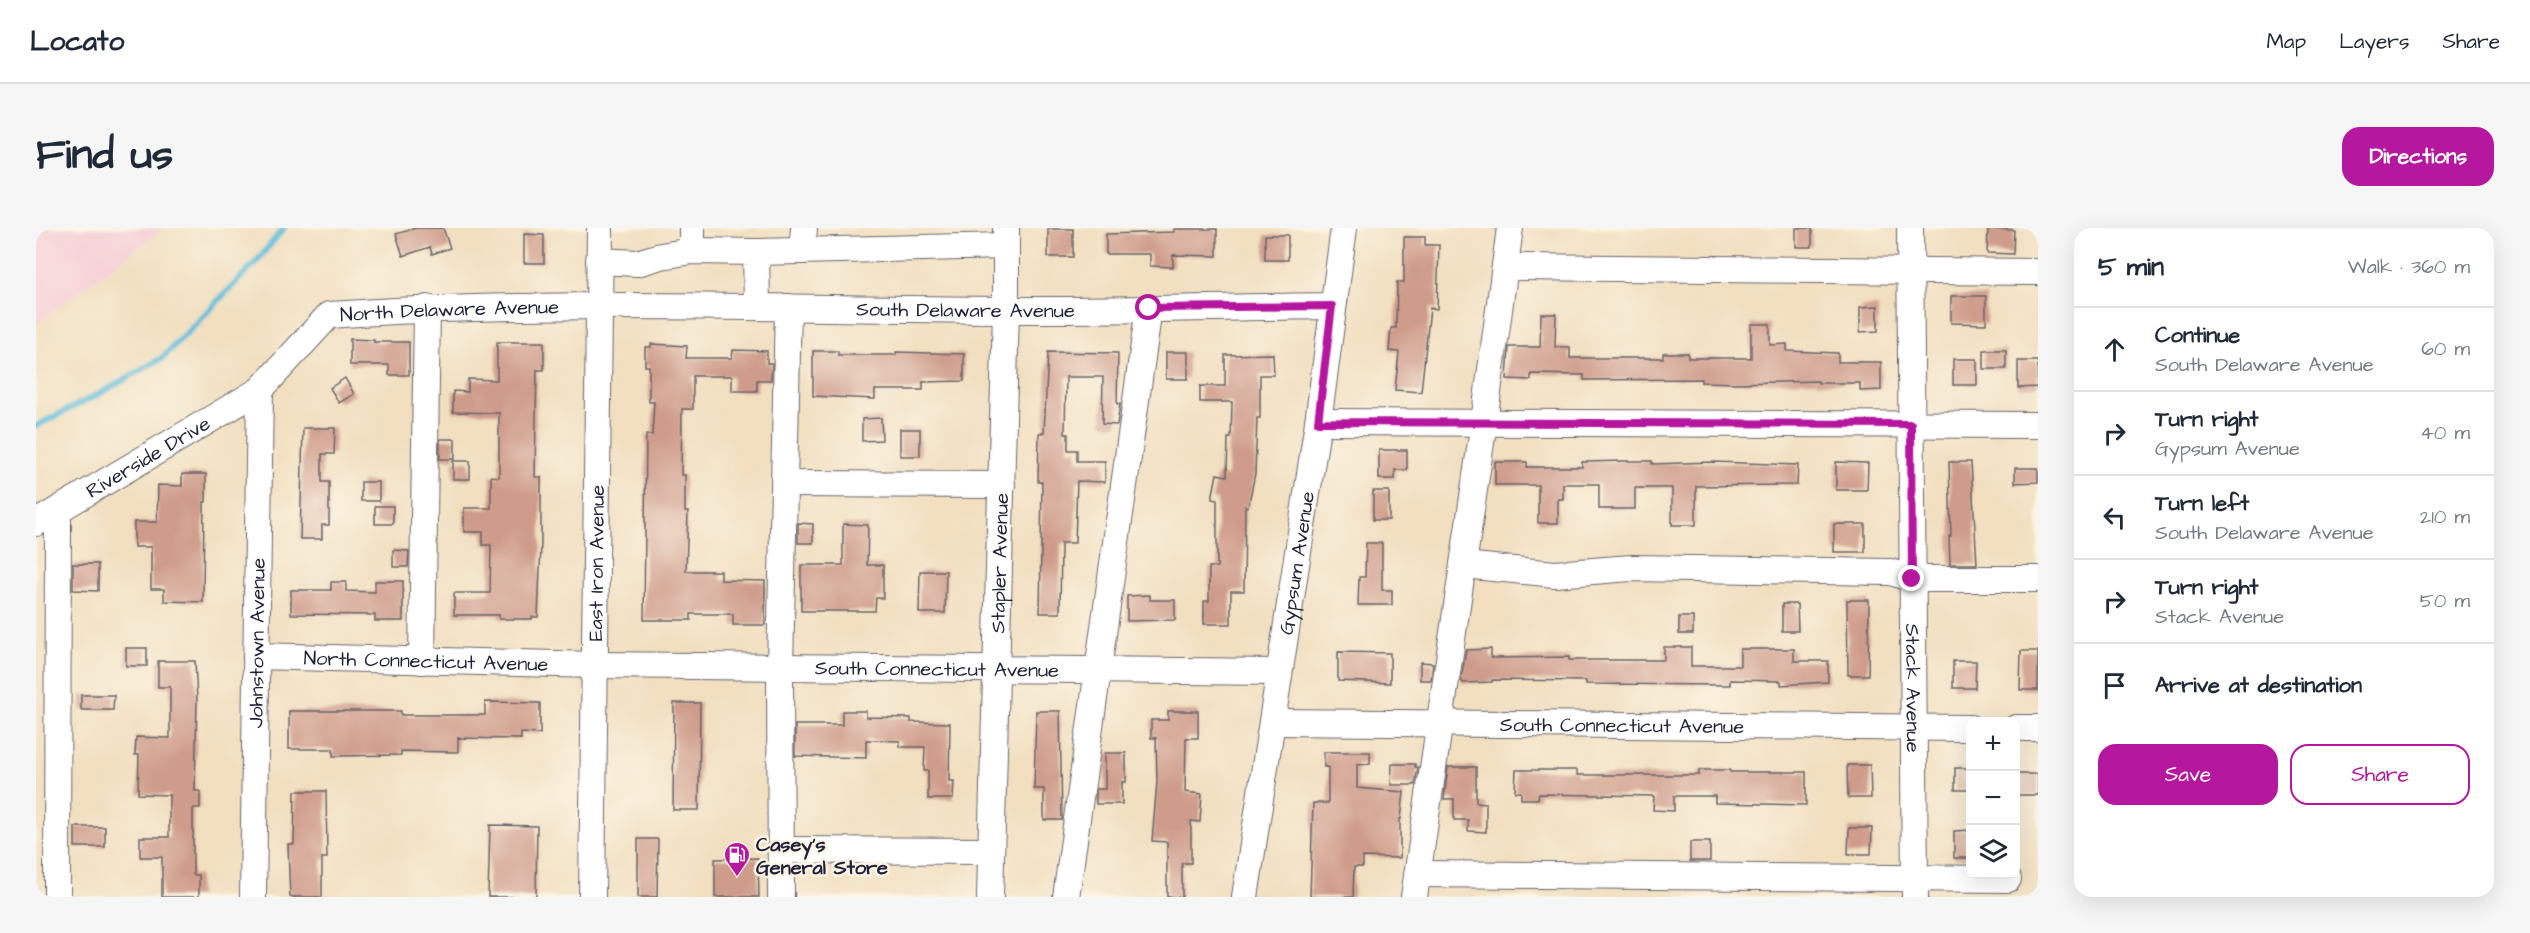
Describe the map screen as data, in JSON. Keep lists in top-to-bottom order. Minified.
{"streets":{"street":["South Delaware Avenue","North Delaware Avenue","Riverside Drive","East Iron Avenue","Stapler Avenue","Gypsum Avenue","Johnstown Avenue","North Connecticut Avenue","South Connecticut Avenue","Stack Avenue"]},"crossings":[["South Delaware Avenue","North Delaware Avenue"],["South Delaware Avenue","East Iron Avenue"],["South Delaware Avenue","Stapler Avenue"],["South Delaware Avenue","Gypsum Avenue"],["North Delaware Avenue","Riverside Drive"],["North Delaware Avenue","East Iron Avenue"],["North Delaware Avenue","Johnstown Avenue"],["Riverside Drive","Johnstown Avenue"],["East Iron Avenue","North Connecticut Avenue"],["East Iron Avenue","South Connecticut Avenue"],["Stapler Avenue","South Connecticut Avenue"],["Gypsum Avenue","South Connecticut Avenue"],["Johnstown Avenue","North Connecticut Avenue"],["North Connecticut Avenue","South Connecticut Avenue"],["South Connecticut Avenue","Stack Avenue"]],"places":{"fuel station":["Casey's General Store"]},"page":{"header":"Locato","nav":["Map","Layers","Share"],"title":"Find us","buttons":["Directions",["Save","Share"]],"heading":["5 min","Walk · 360 m"],"list":[["Continue","South Delaware Avenue","60 m"],["Turn right","Gypsum Avenue","40 m"],["Turn left","South Delaware Avenue","210 m"],["Turn right","Stack Avenue","50 m"],"Arrive at destination"],"map_buttons":["+","−"]}}
